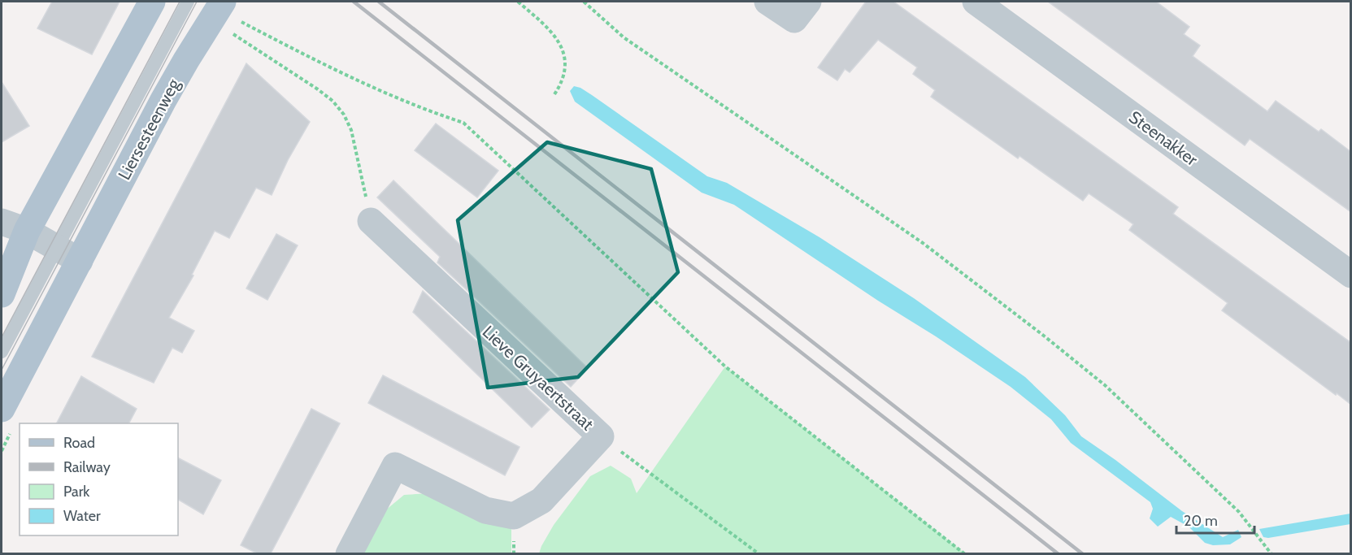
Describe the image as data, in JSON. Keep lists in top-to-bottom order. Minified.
{"streets":{"main road":["Liersesteenweg"],"street":["Steenakker","Lieve Gruyaertstraat"]},"legend":["Road","Railway","Park","Water"],"scale_bar":"20 m"}
